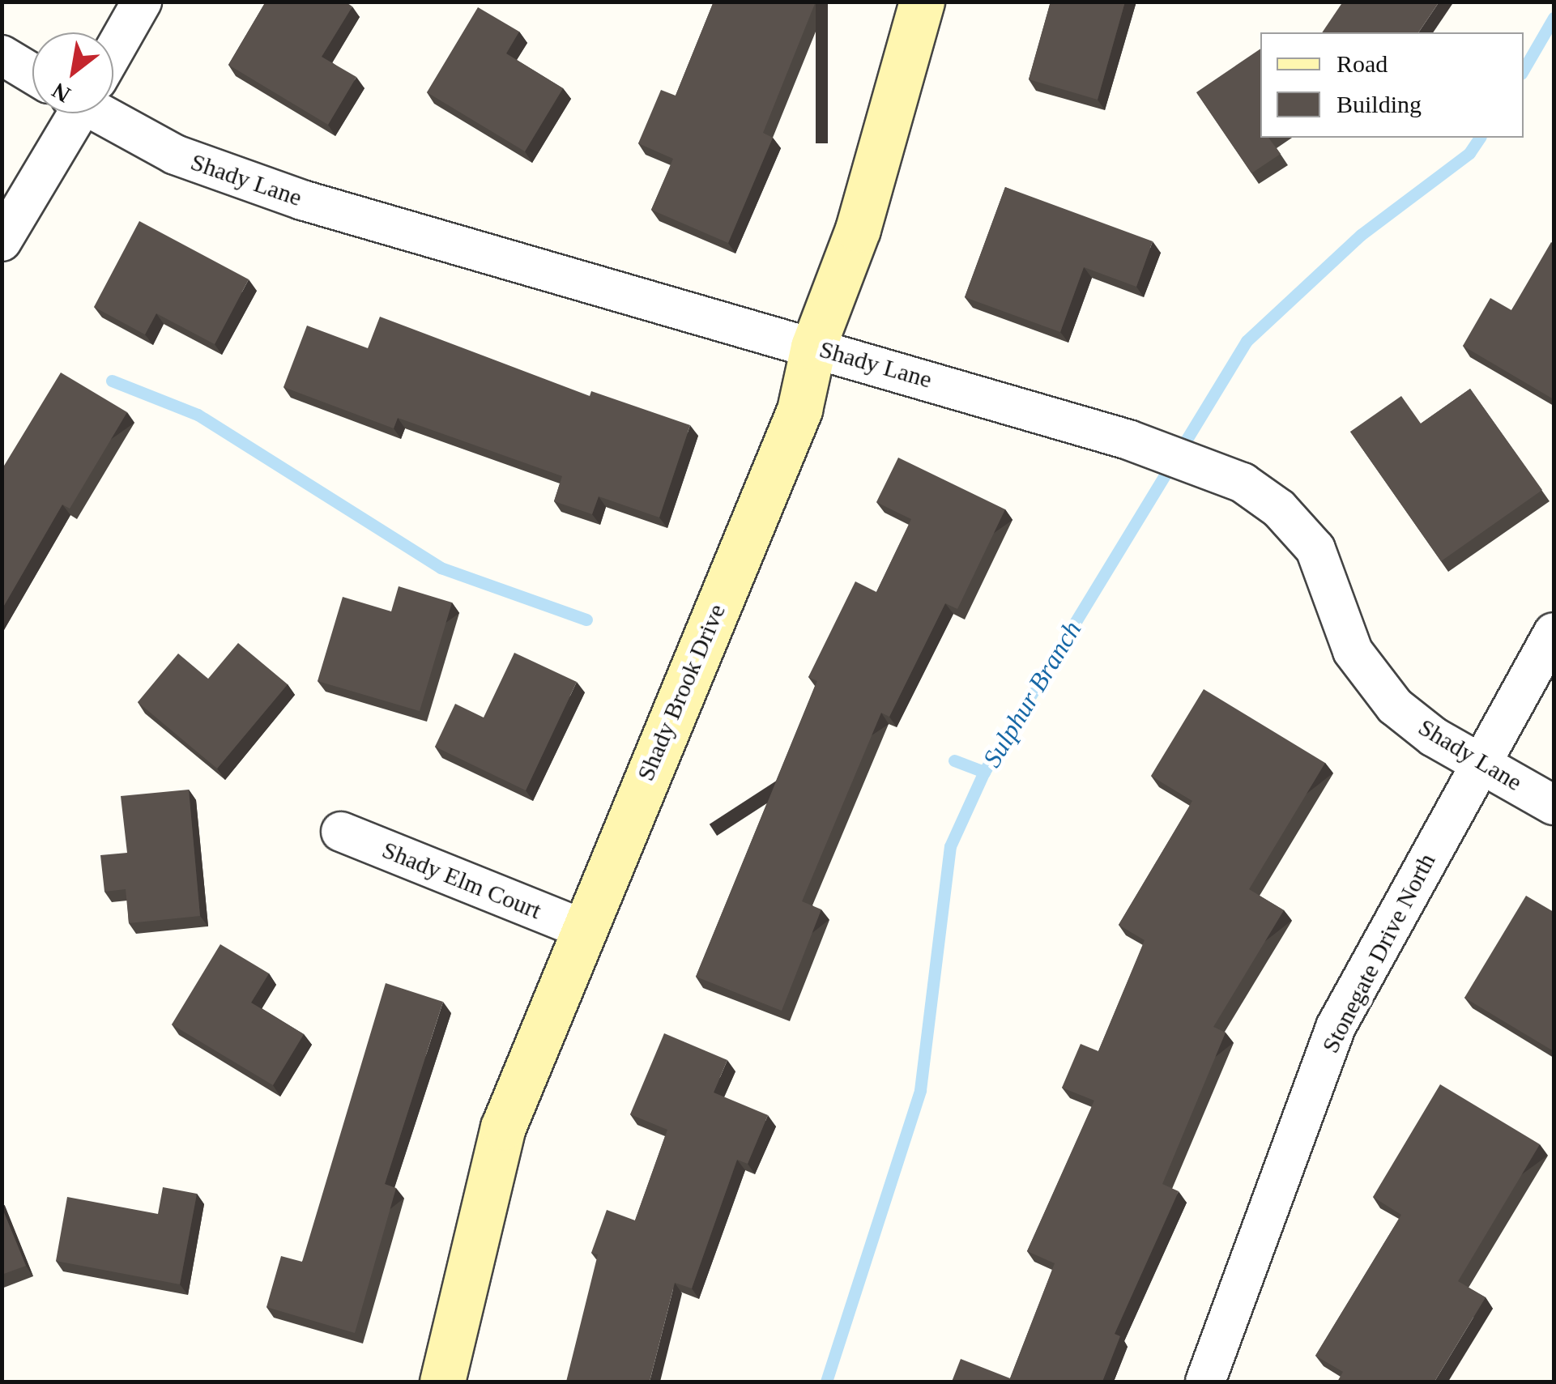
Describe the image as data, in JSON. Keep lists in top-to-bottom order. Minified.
{"streets":{"street":["Shady Lane","Shady Brook Drive","Shady Elm Court","Stonegate Drive North"]},"crossings":[["Shady Lane","Shady Brook Drive"],["Shady Lane","Stonegate Drive North"],["Shady Brook Drive","Shady Elm Court"]],"water":["Sulphur Branch"],"legend":["Road","Building"],"north":"bottom left"}
